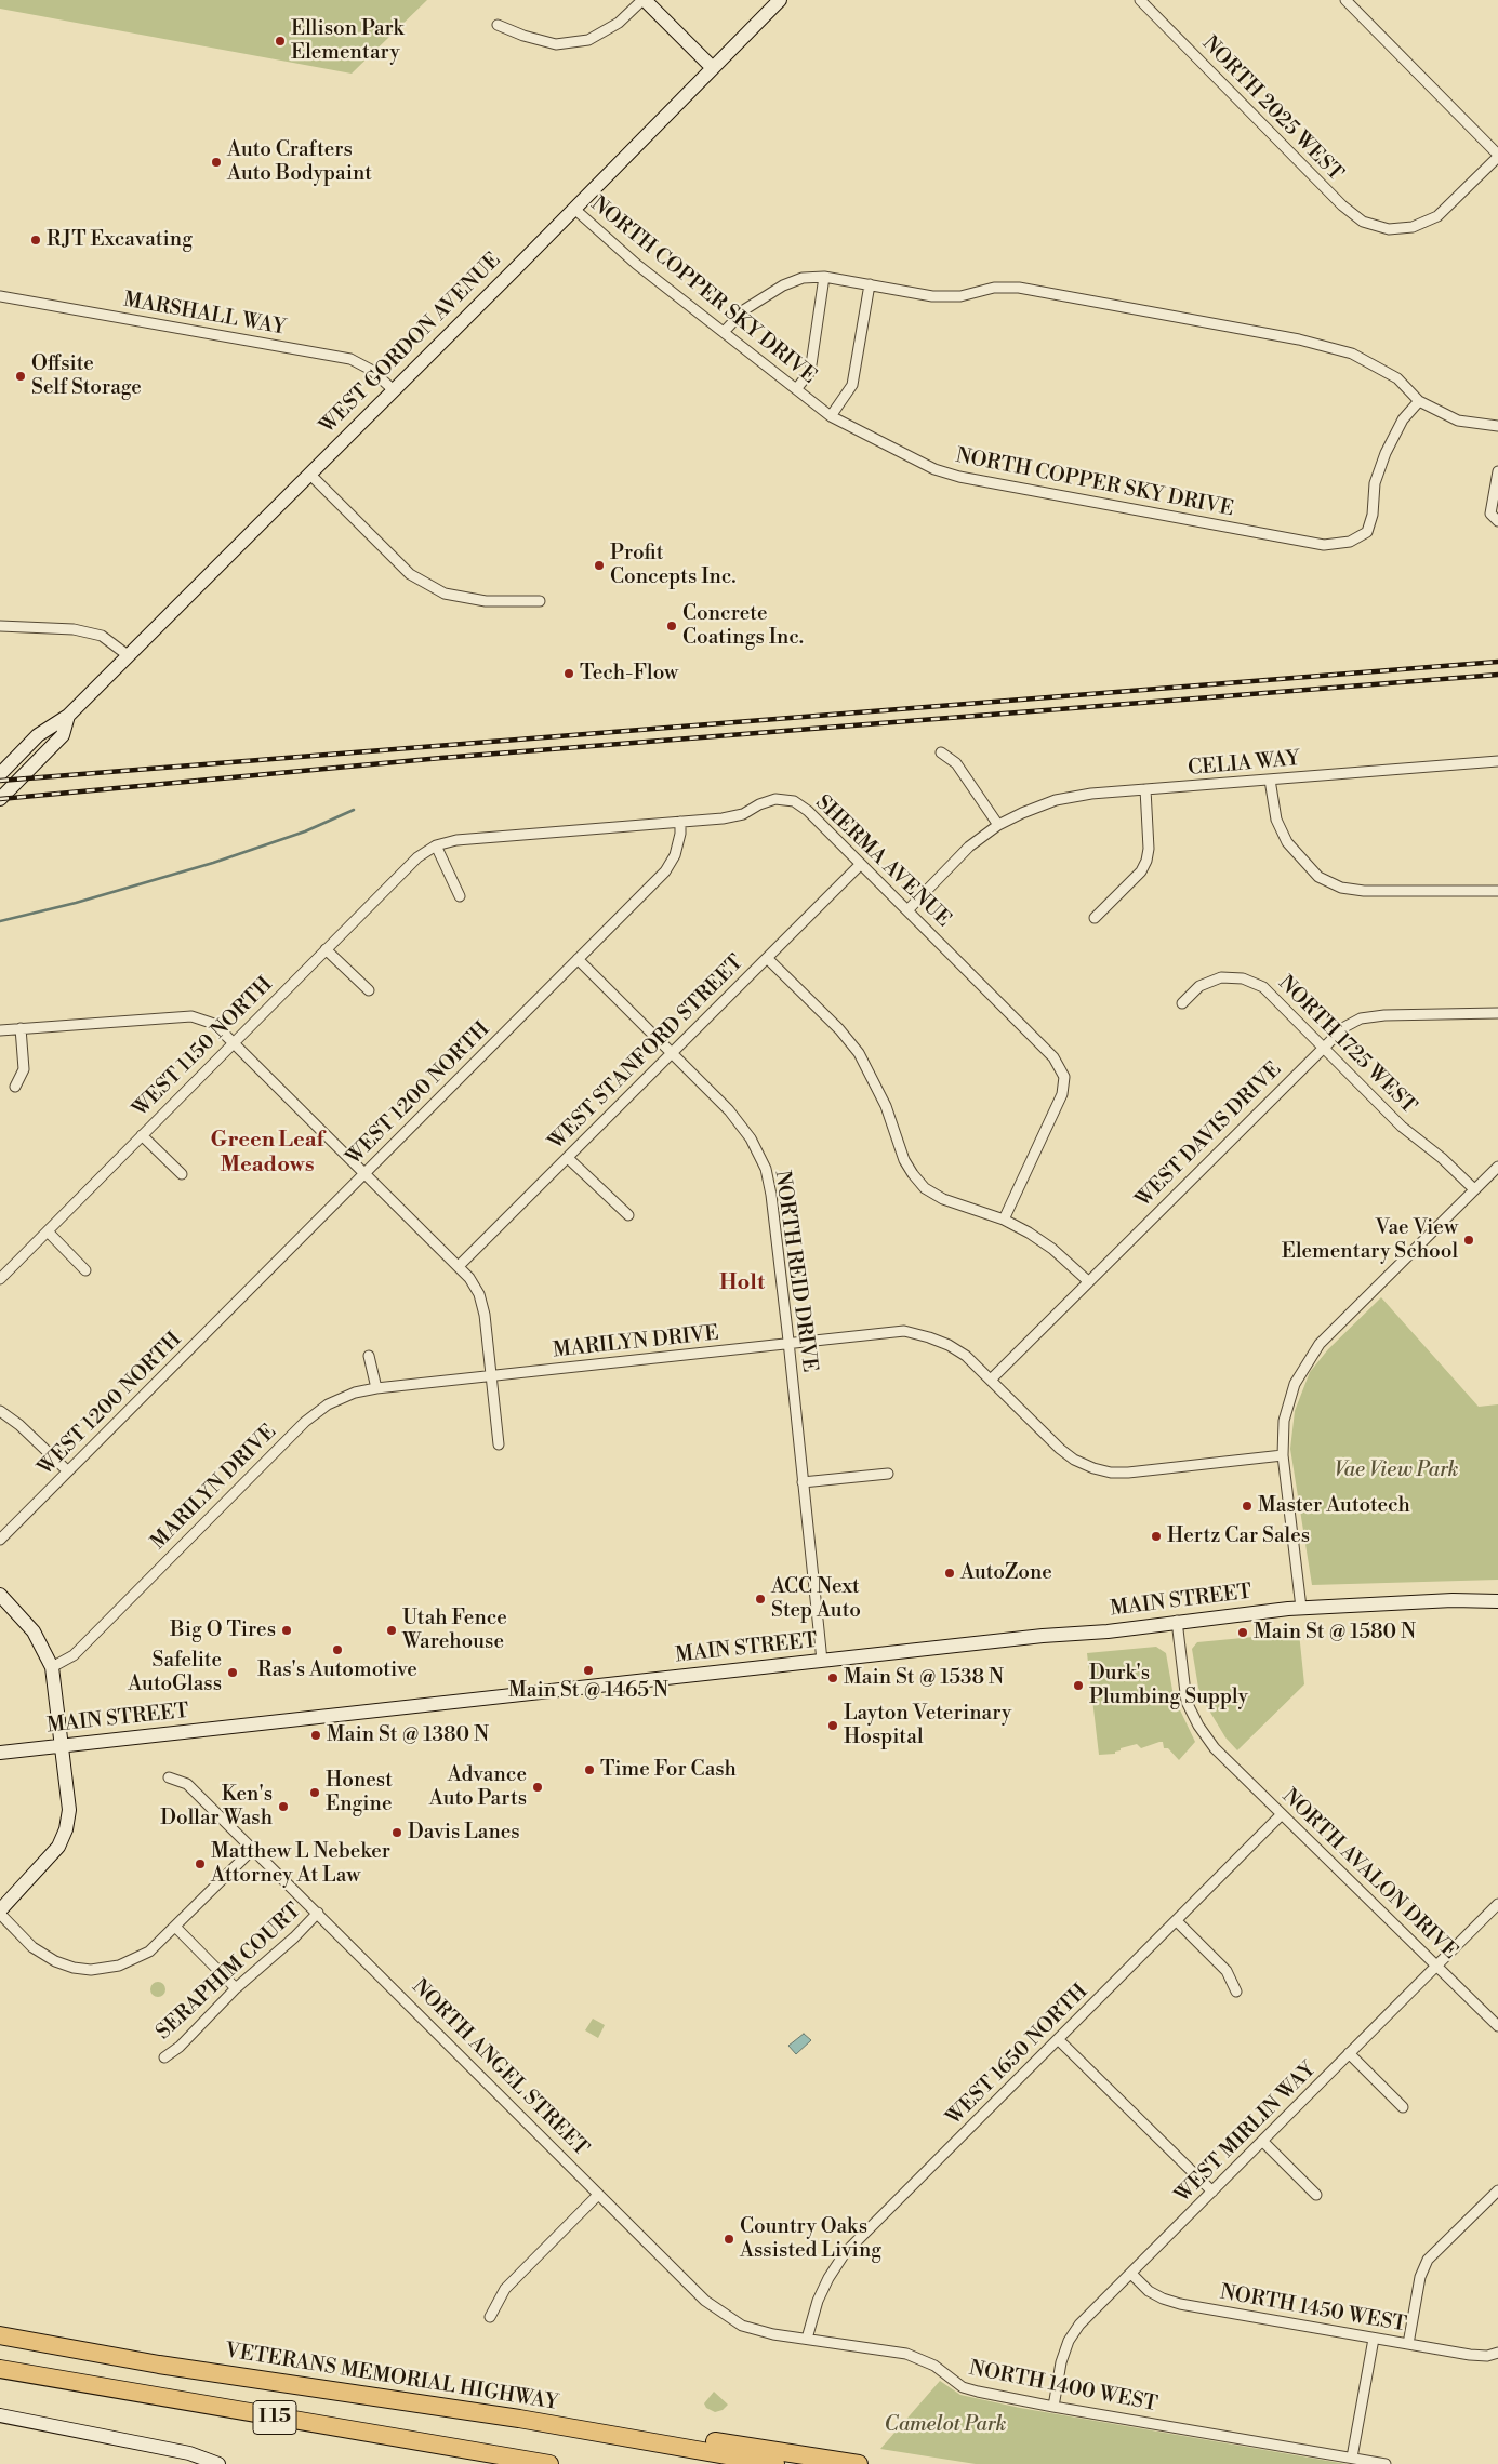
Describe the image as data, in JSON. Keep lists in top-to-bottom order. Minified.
{"streets":{"highway":["VETERANS MEMORIAL HIGHWAY","I 15"],"main road":["WEST GORDON AVENUE","MAIN STREET"],"street":["NORTH 2025 WEST","NORTH COPPER SKY DRIVE","MARSHALL WAY","CELIA WAY","SHERMA AVENUE","NORTH 1725 WEST","WEST 1150 NORTH","WEST STANFORD STREET","WEST 1200 NORTH","WEST DAVIS DRIVE","NORTH REID DRIVE","MARILYN DRIVE","NORTH AVALON DRIVE","SERAPHIM COURT","WEST 1650 NORTH","NORTH ANGEL STREET","WEST MIRLIN WAY","NORTH 1450 WEST","NORTH 1400 WEST"]},"crossings":[["NORTH COPPER SKY DRIVE","WEST GORDON AVENUE"],["MARSHALL WAY","WEST GORDON AVENUE"],["CELIA WAY","SHERMA AVENUE"],["SHERMA AVENUE","WEST 1150 NORTH"],["SHERMA AVENUE","WEST STANFORD STREET"],["SHERMA AVENUE","WEST 1200 NORTH"],["NORTH 1725 WEST","WEST DAVIS DRIVE"],["WEST STANFORD STREET","NORTH REID DRIVE"],["WEST 1200 NORTH","NORTH REID DRIVE"],["WEST DAVIS DRIVE","MARILYN DRIVE"],["NORTH REID DRIVE","MARILYN DRIVE"],["NORTH REID DRIVE","MAIN STREET"],["MAIN STREET","NORTH AVALON DRIVE"],["NORTH AVALON DRIVE","WEST 1650 NORTH"],["NORTH AVALON DRIVE","WEST MIRLIN WAY"],["SERAPHIM COURT","NORTH ANGEL STREET"],["WEST 1650 NORTH","NORTH 1400 WEST"],["NORTH ANGEL STREET","NORTH 1400 WEST"],["WEST MIRLIN WAY","NORTH 1450 WEST"],["WEST MIRLIN WAY","NORTH 1400 WEST"]],"districts":["Green Leaf Meadows","Holt"],"parks":["Vae View Park","Camelot Park"],"places":["Ellison Park Elementary","Auto Crafters Auto Bodypaint","RJT Excavating","Offsite Self Storage","Profit Concepts Inc.","Concrete Coatings Inc.","Tech-Flow","Vae View Elementary School","Master Autotech","Hertz Car Sales","AutoZone","ACC Next Step Auto","Big O Tires","Utah Fence Warehouse","Main St @ 1580 N","Ras's Automotive","Main St @ 1465 N","Safelite AutoGlass","Main St @ 1538 N","Durk's Plumbing Supply","Layton Veterinary Hospital","Main St @ 1380 N","Time For Cash","Advance Auto Parts","Honest Engine","Ken's Dollar Wash","Davis Lanes","Matthew L Nebeker Attorney At Law","Country Oaks Assisted Living"]}
